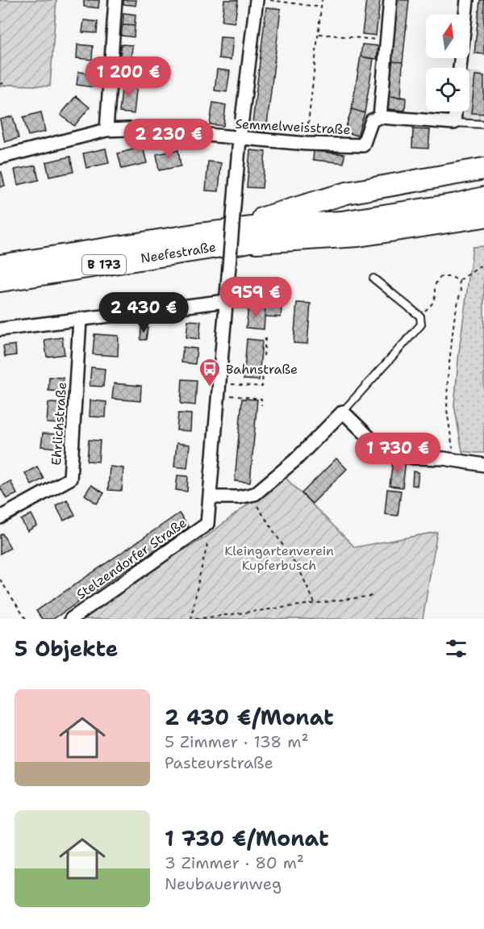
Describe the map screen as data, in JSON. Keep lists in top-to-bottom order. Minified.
{"streets":{"highway":["Neefestraße","B 173"],"street":["Semmelweisstraße","Ehrlichstraße","Stelzendorfer Straße"]},"crossings":[["Semmelweisstraße","Stelzendorfer Straße"]],"parks":["Kleingartenverein Kupferbusch"],"places":{"bus stop":["Bahnstraße"]},"north":"top","page":{"price":["1 200 €","2 230 €","959 €","2 430 €","1 730 €"],"heading":"5 Objekte","list":[{"name":"2 430 €/Monat","note":"5 Zimmer · 138 m² · Pasteurstraße"},{"name":"1 730 €/Monat","note":"3 Zimmer · 80 m² · Neubauernweg"}]}}
